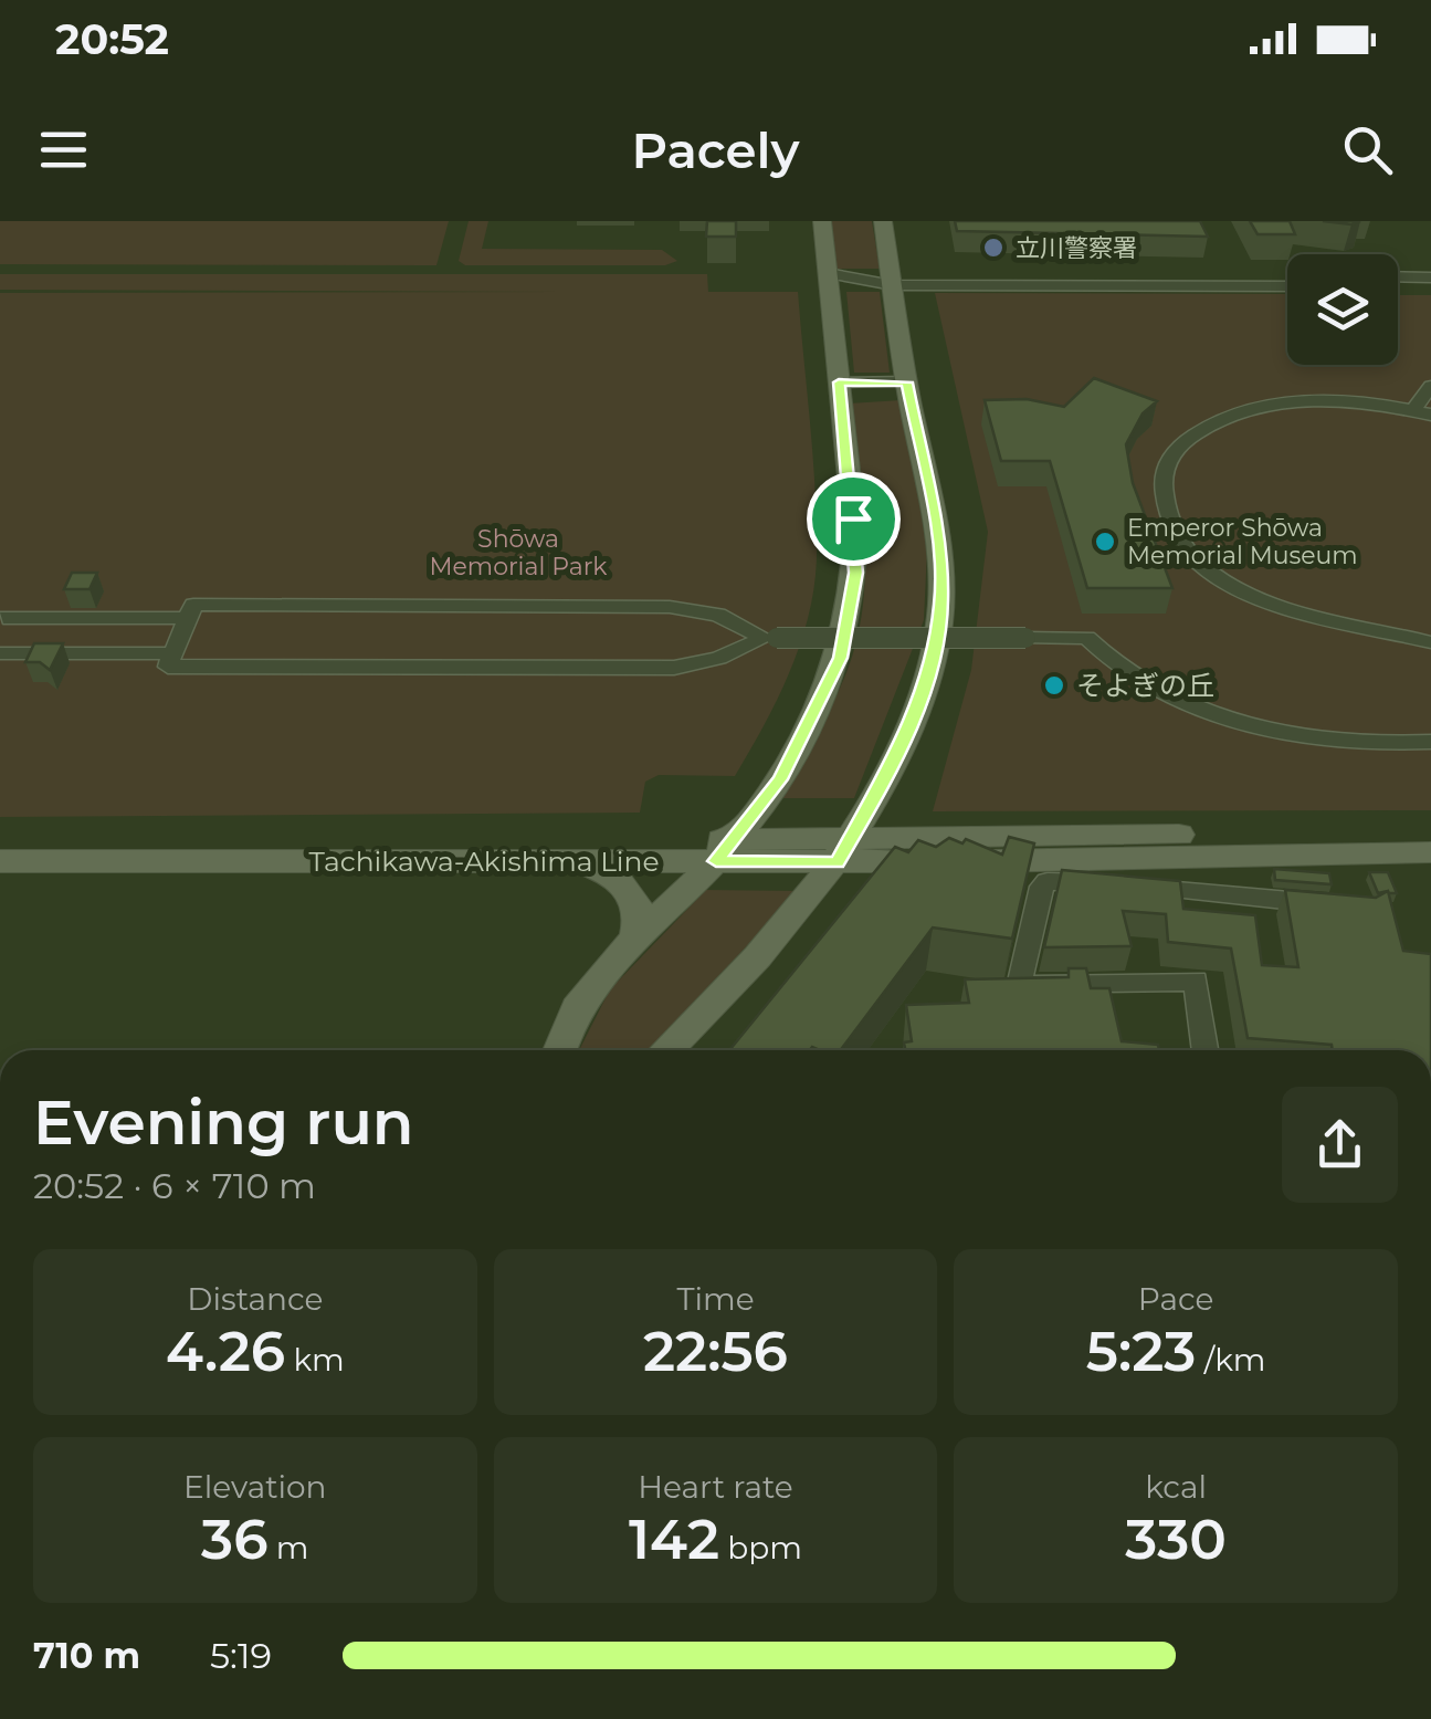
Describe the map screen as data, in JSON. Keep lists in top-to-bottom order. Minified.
{"streets":{"main road":["Tachikawa-Akishima Line"]},"parks":["Shōwa Memorial Park"],"places":["立川警察署","Emperor Shōwa Memorial Museum","そよぎの丘"],"page":{"status":"20:52","header":"Pacely","heading":["Evening run","20:52 · 6 × 710 m"],"stats":[["Distance","4.26 km"],["Time","22:56"],["Pace","5:23 /km"],["Elevation","36 m"],["Heart rate","142 bpm"],["kcal","330"]],"list":[{"name":"710 m","note":"5:19"}]}}
